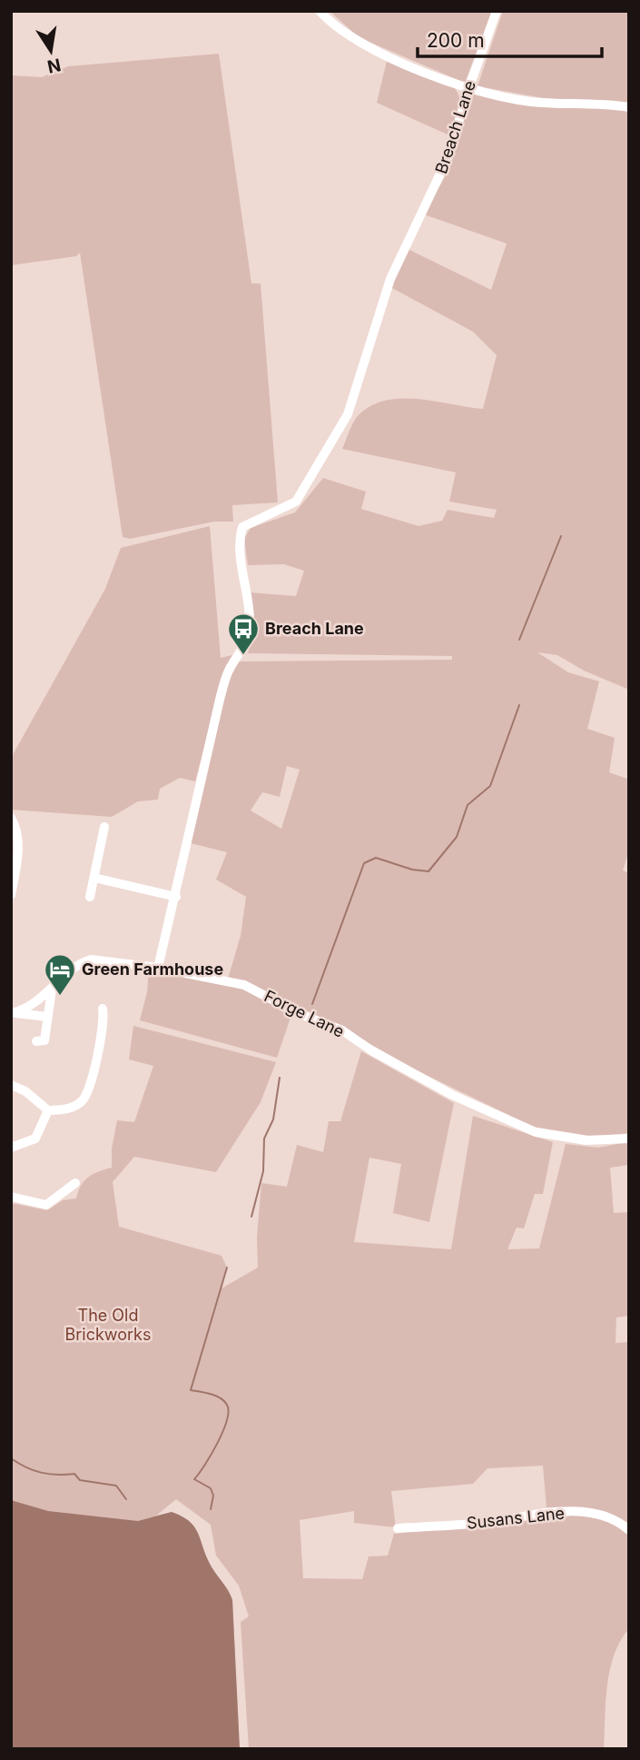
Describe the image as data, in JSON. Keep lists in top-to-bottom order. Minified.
{"streets":{"street":["Breach Lane","Forge Lane","Susans Lane"]},"crossings":[["Breach Lane","Forge Lane"]],"parks":["The Old Brickworks"],"places":{"bus stop":["Breach Lane"],"hotel":["Green Farmhouse"]},"scale_bar":"200 m","north":"bottom"}
